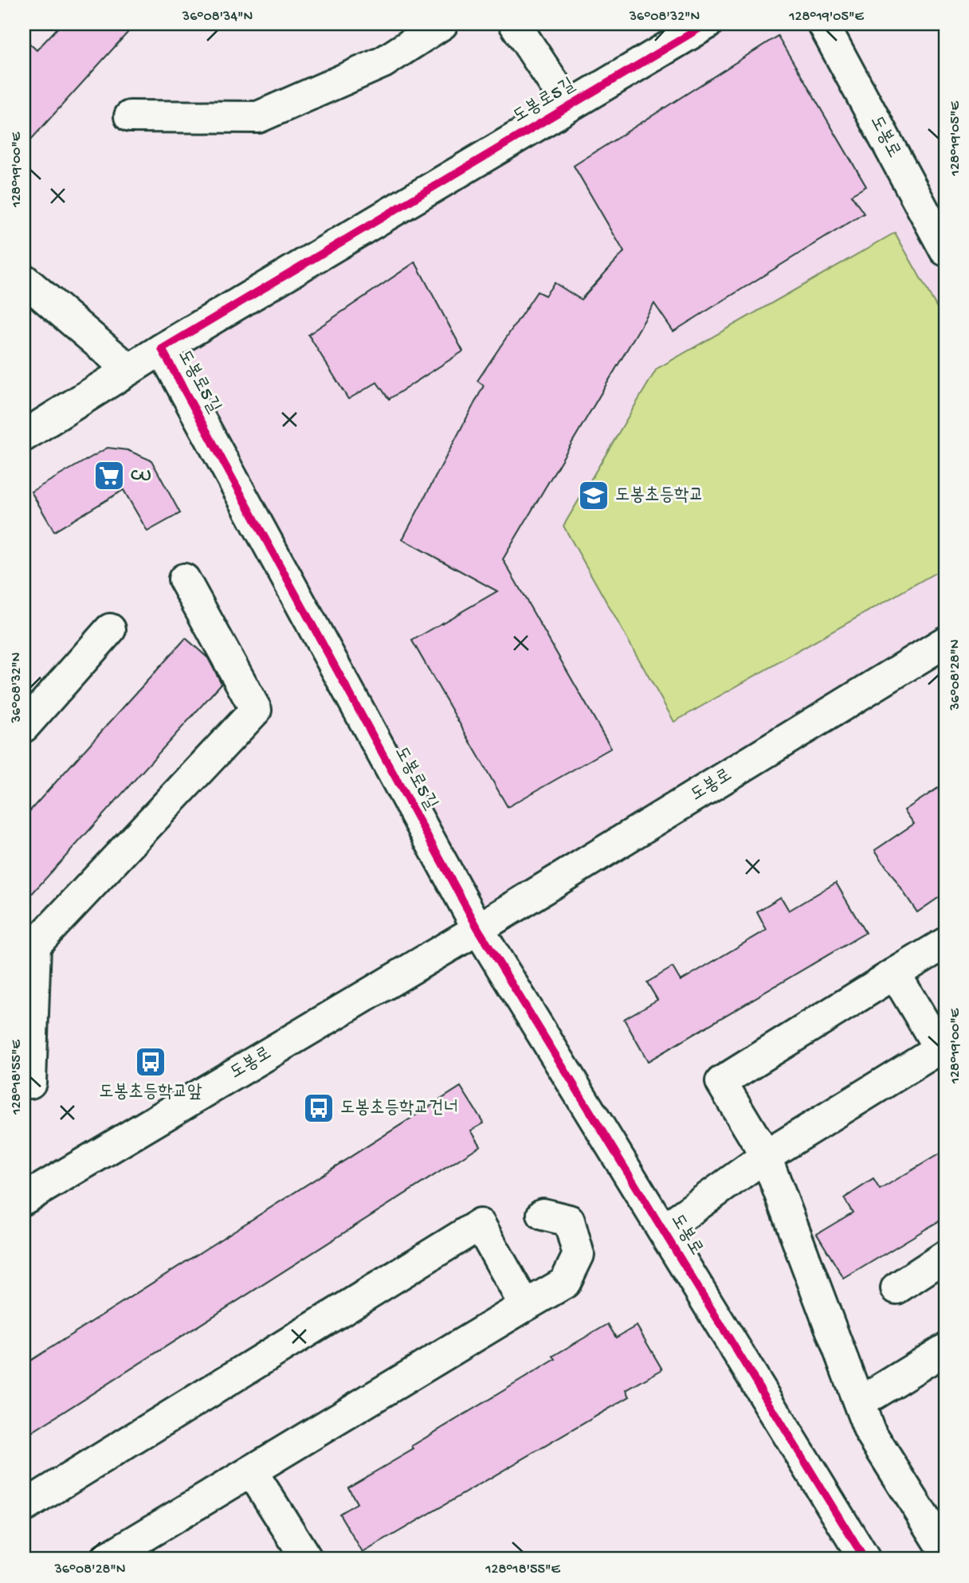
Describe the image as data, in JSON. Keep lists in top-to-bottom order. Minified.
{"streets":{"street":["도봉로5길","도봉로"]},"crossings":[["도봉로5길","도봉로"]],"places":{"supermarket":["CU"],"school or university":["도봉초등학교"],"bus stop":["도봉초등학교앞","도봉초등학교건너"]},"coordinates":["36°08'34\"N","36°08'32\"N","128°19'05\"E","128°19'00\"E","36°08'28\"N","128°18'55\"E"]}
